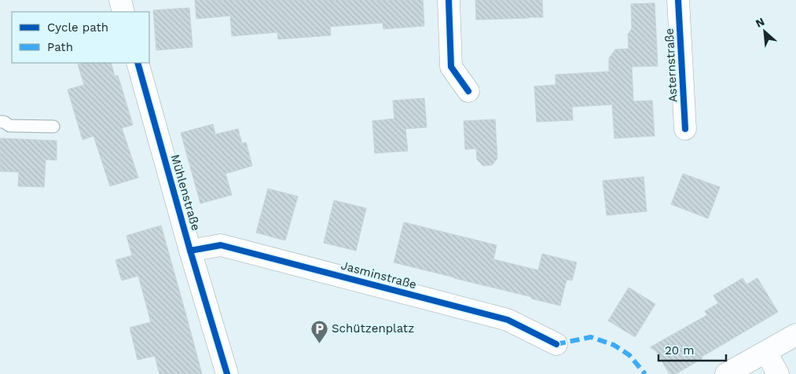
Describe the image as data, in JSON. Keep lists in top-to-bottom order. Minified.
{"streets":{"street":["Asternstraße","Mühlenstraße","Jasminstraße"]},"crossings":[["Mühlenstraße","Jasminstraße"]],"places":{"parking":["Schützenplatz"]},"legend":["Cycle path","Path"],"scale_bar":"20 m","north":"top left"}
